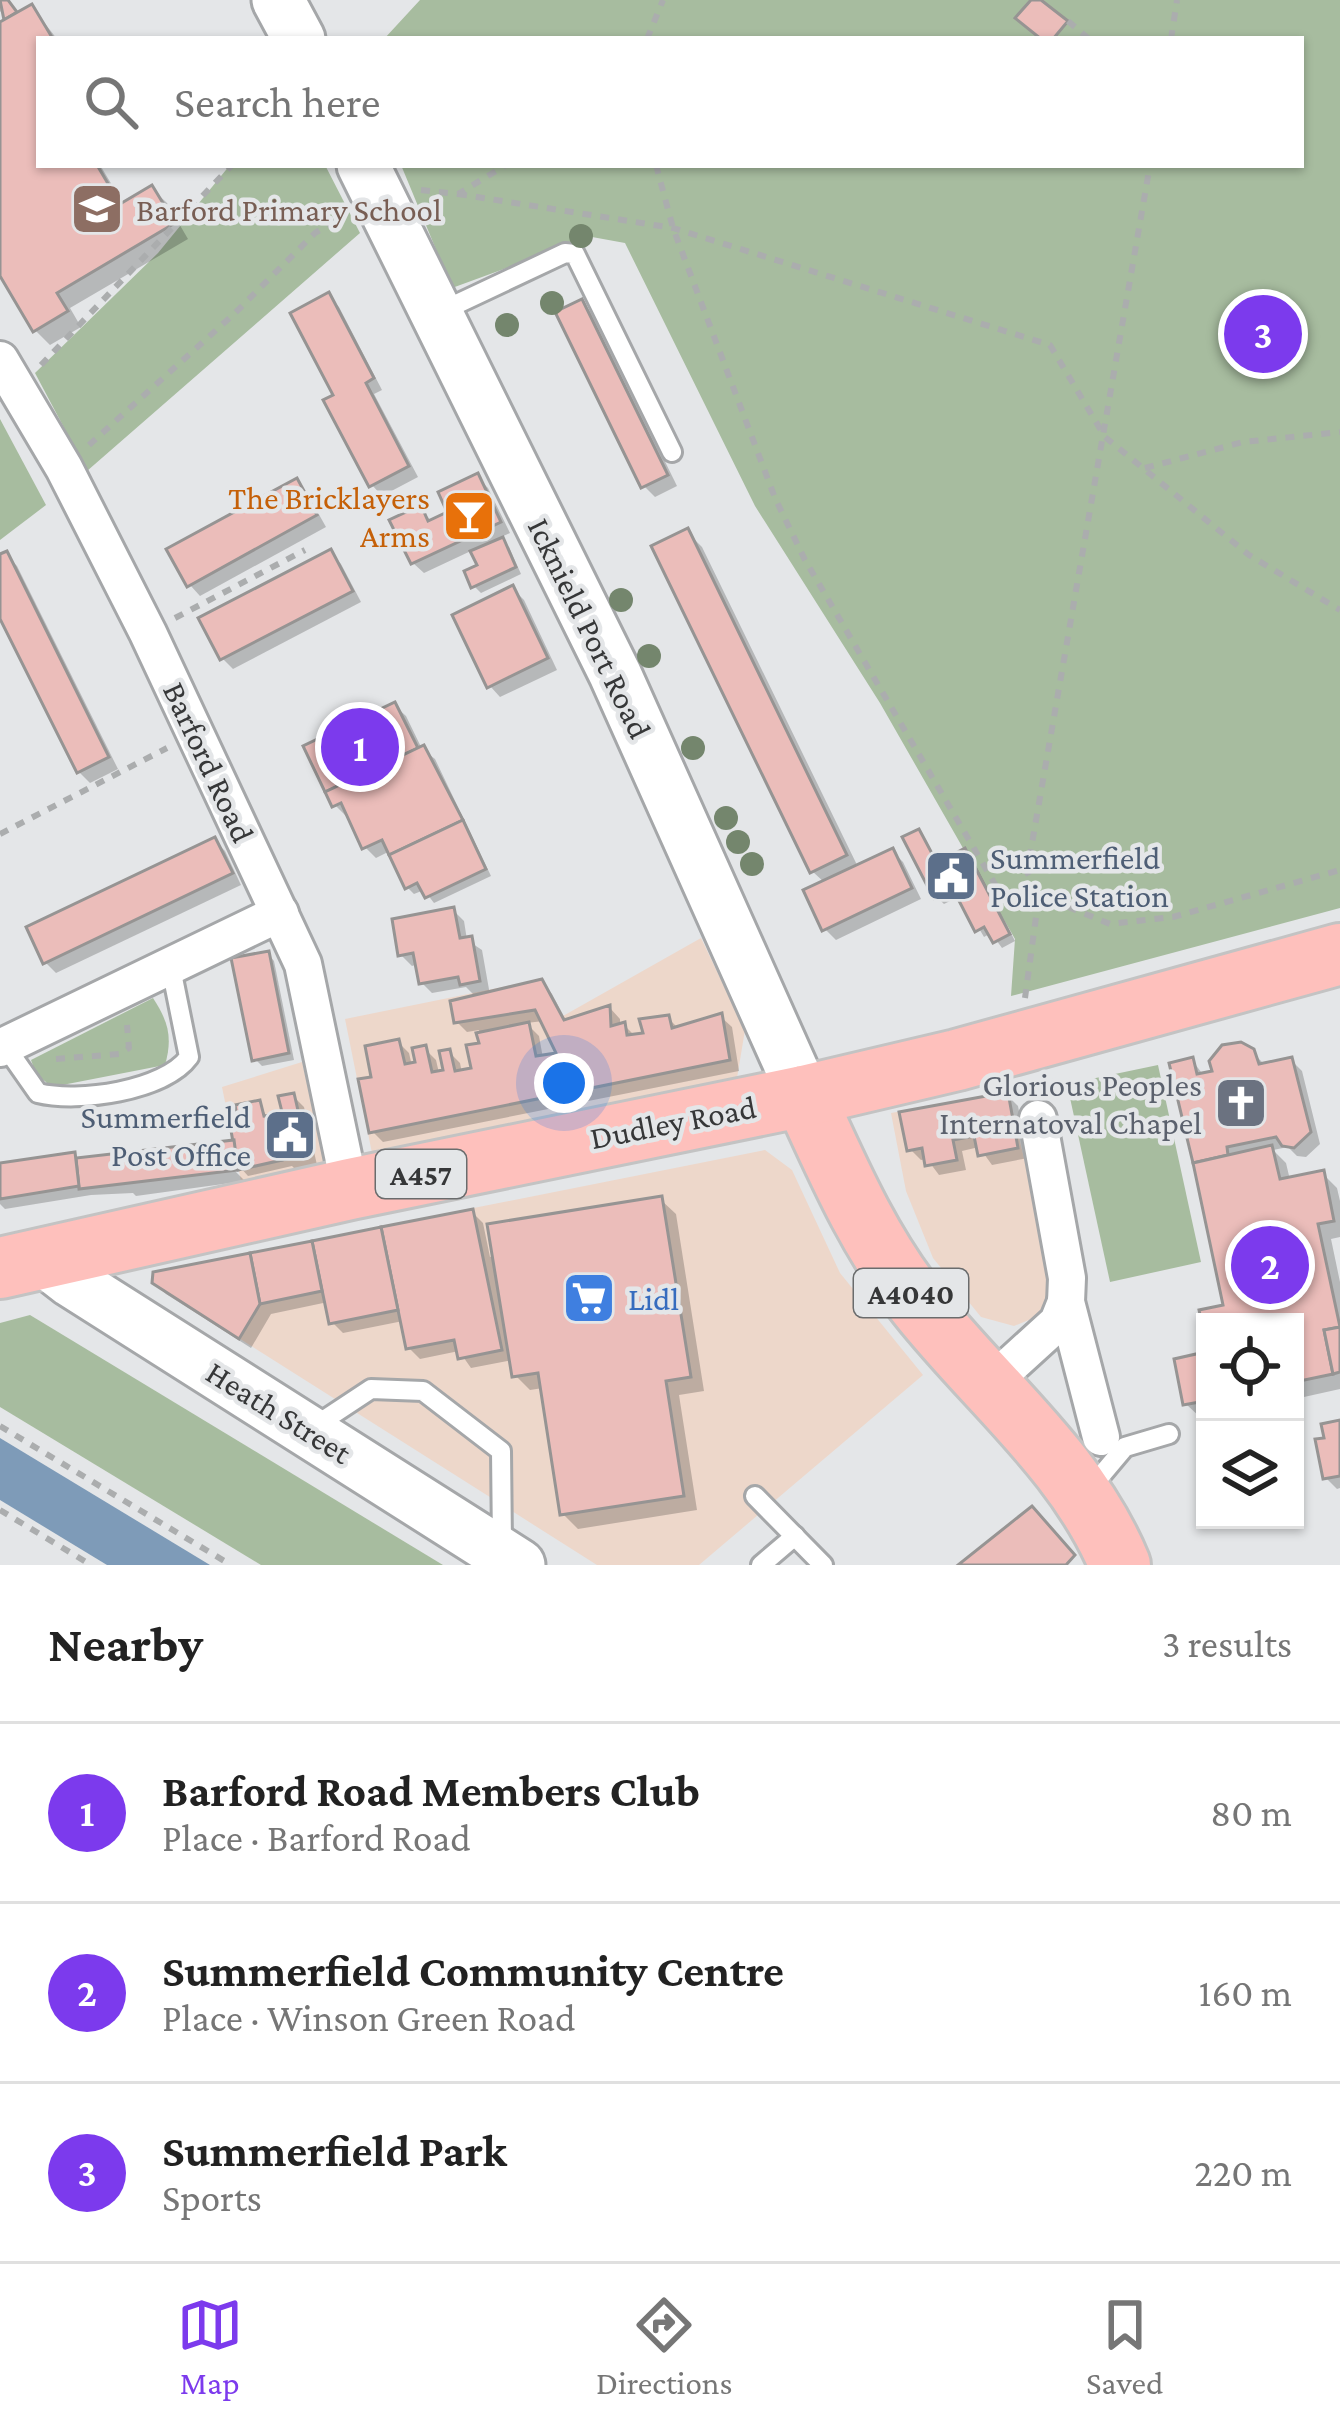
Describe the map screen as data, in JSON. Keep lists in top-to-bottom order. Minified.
{"streets":{"main road":["Icknield Port Road","Dudley Road","A457","A4040","Heath Street"],"street":["Barford Road"]},"crossings":[["Icknield Port Road","Dudley Road"],["Icknield Port Road","A4040"],["Barford Road","Dudley Road"],["Dudley Road","A4040"],["Dudley Road","Heath Street"]],"places":{"school or university":["Barford Primary School"],"bar":["The Bricklayers Arms"],"public building":["Summerfield Police Station","Summerfield Post Office"],"church":["Glorious Peoples Internatoval Chapel"],"supermarket":["Lidl"]},"page":{"search":"Search here","pins":["3","1","2"],"heading":["Nearby","3 results"],"list":[{"mark":"1","name":"Barford Road Members Club","note":"Place · Barford Road","value":"80 m"},{"mark":"2","name":"Summerfield Community Centre","note":"Place · Winson Green Road","value":"160 m"},{"mark":"3","name":"Summerfield Park","note":"Sports","value":"220 m"}],"nav":["Map","Directions","Saved"]}}
